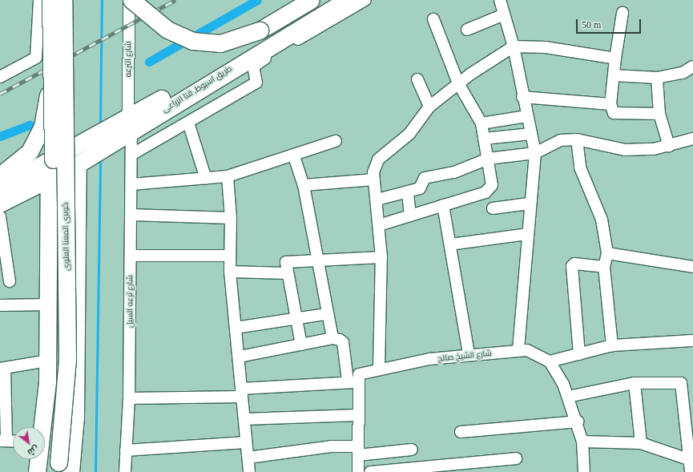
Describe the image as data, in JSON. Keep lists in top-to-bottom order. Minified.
{"streets":{"highway":["طريق اسيوط, قنا الزراعى","كوبرى المعنا العلوى"],"street":["شارع الترعه","شارع ترعه السيل","شارع الشيخ صالح"]},"crossings":[["شارع الترعه","طريق اسيوط, قنا الزراعى"],["شارع الترعه","شارع ترعه السيل"],["طريق اسيوط, قنا الزراعى","شارع ترعه السيل"]],"scale_bar":"50 m","north":"bottom right"}
